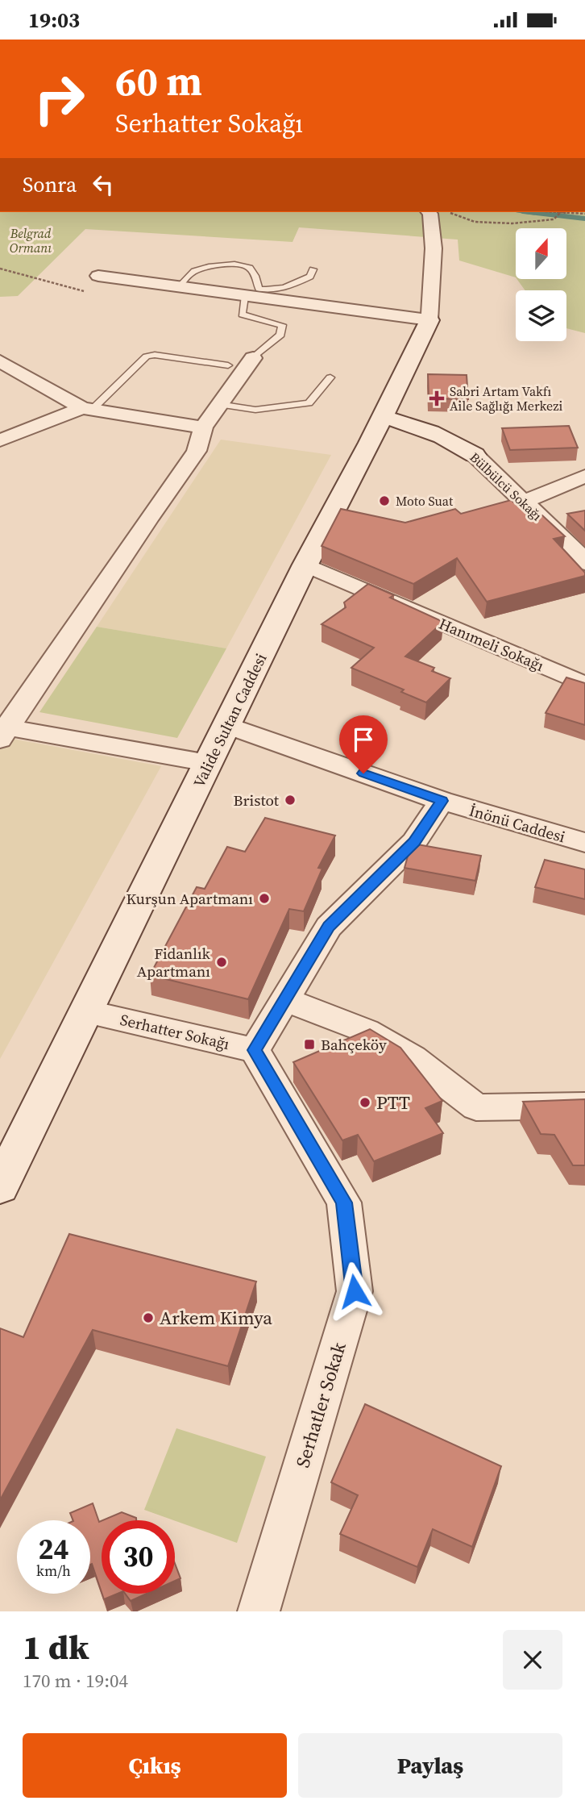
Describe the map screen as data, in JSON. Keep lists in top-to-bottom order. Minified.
{"streets":{"street":["Bülbülcü Sokağı","Hanımeli Sokağı","Valide Sultan Caddesi","İnönü Caddesi","Serhatter Sokağı","Serhatler Sokak"]},"crossings":[["Bülbülcü Sokağı","Valide Sultan Caddesi"],["Hanımeli Sokağı","Valide Sultan Caddesi"],["Valide Sultan Caddesi","İnönü Caddesi"],["Valide Sultan Caddesi","Serhatter Sokağı"],["Serhatter Sokağı","Serhatler Sokak"]],"parks":["Belgrad Ormanı"],"places":{"health":["Sabri Artam Vakfı Aile Sağlığı Merkezi"],"other":["Moto Suat","Bristot","Kurşun Apartmanı","Fidanlık Apartmanı","PTT","Arkem Kimya"],"transit":["Bahçeköy"]},"north":"top","page":{"status":"19:03","turn":["60 m","Serhatter Sokağı"],"then":"Sonra","speed":"24 km/h","limit":"30","heading":["1 dk","170 m · 19:04"],"buttons":["Çıkış","Paylaş"]}}
